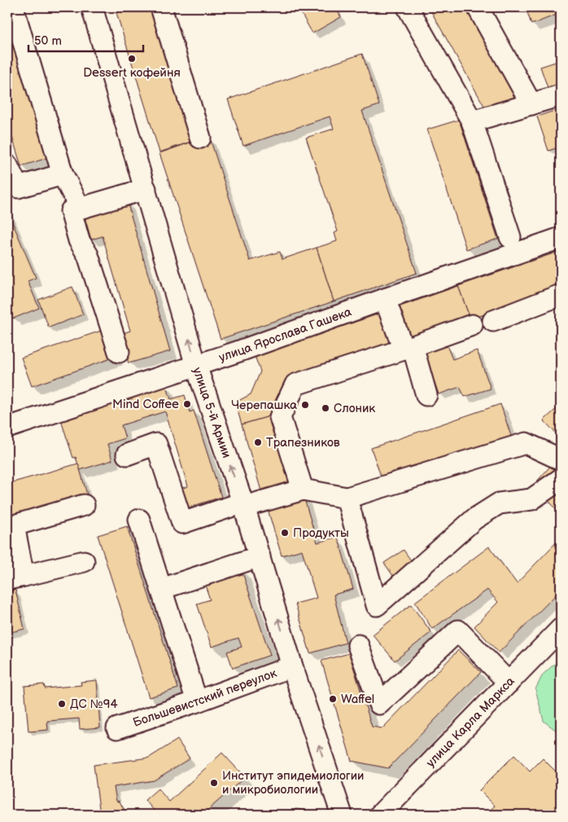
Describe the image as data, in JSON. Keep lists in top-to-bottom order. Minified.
{"streets":{"street":["улица Ярослава Гашека","улица 5-й Армии","Большевистский переулок","улица Карла Маркса"]},"crossings":[["улица Ярослава Гашека","улица 5-й Армии"],["улица 5-й Армии","Большевистский переулок"]],"places":["Dessert кофейня","Mind Coffee","Черепашка","Слоник","Трапезников","Продукты","Waffel","ДС №94","Институт эпидемиологии и микробиологии"],"scale_bar":"50 m"}
